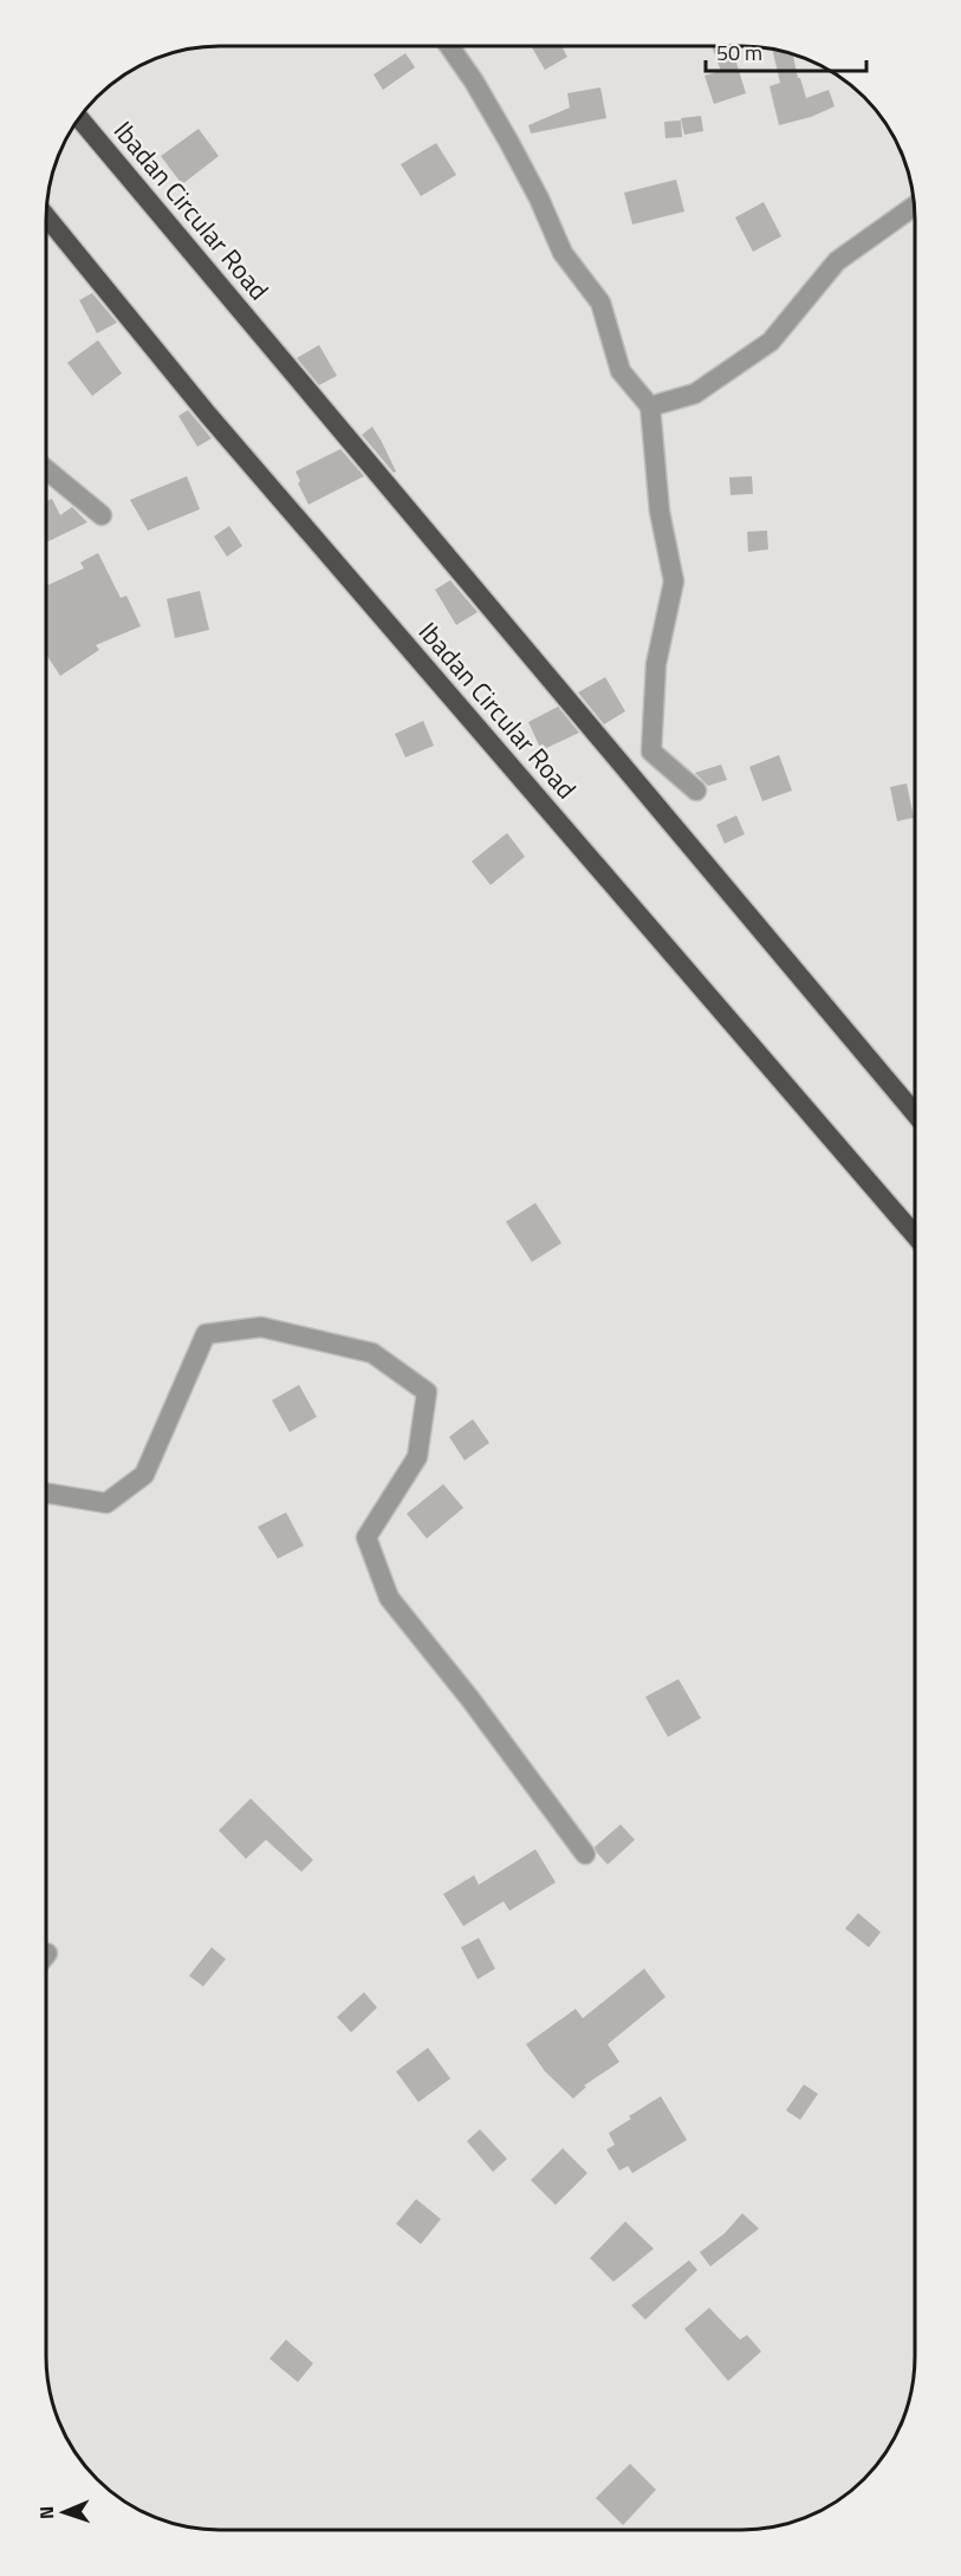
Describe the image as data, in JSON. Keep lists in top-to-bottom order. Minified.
{"streets":{"highway":["Ibadan Circular Road"]},"scale_bar":"50 m","north":"left"}
